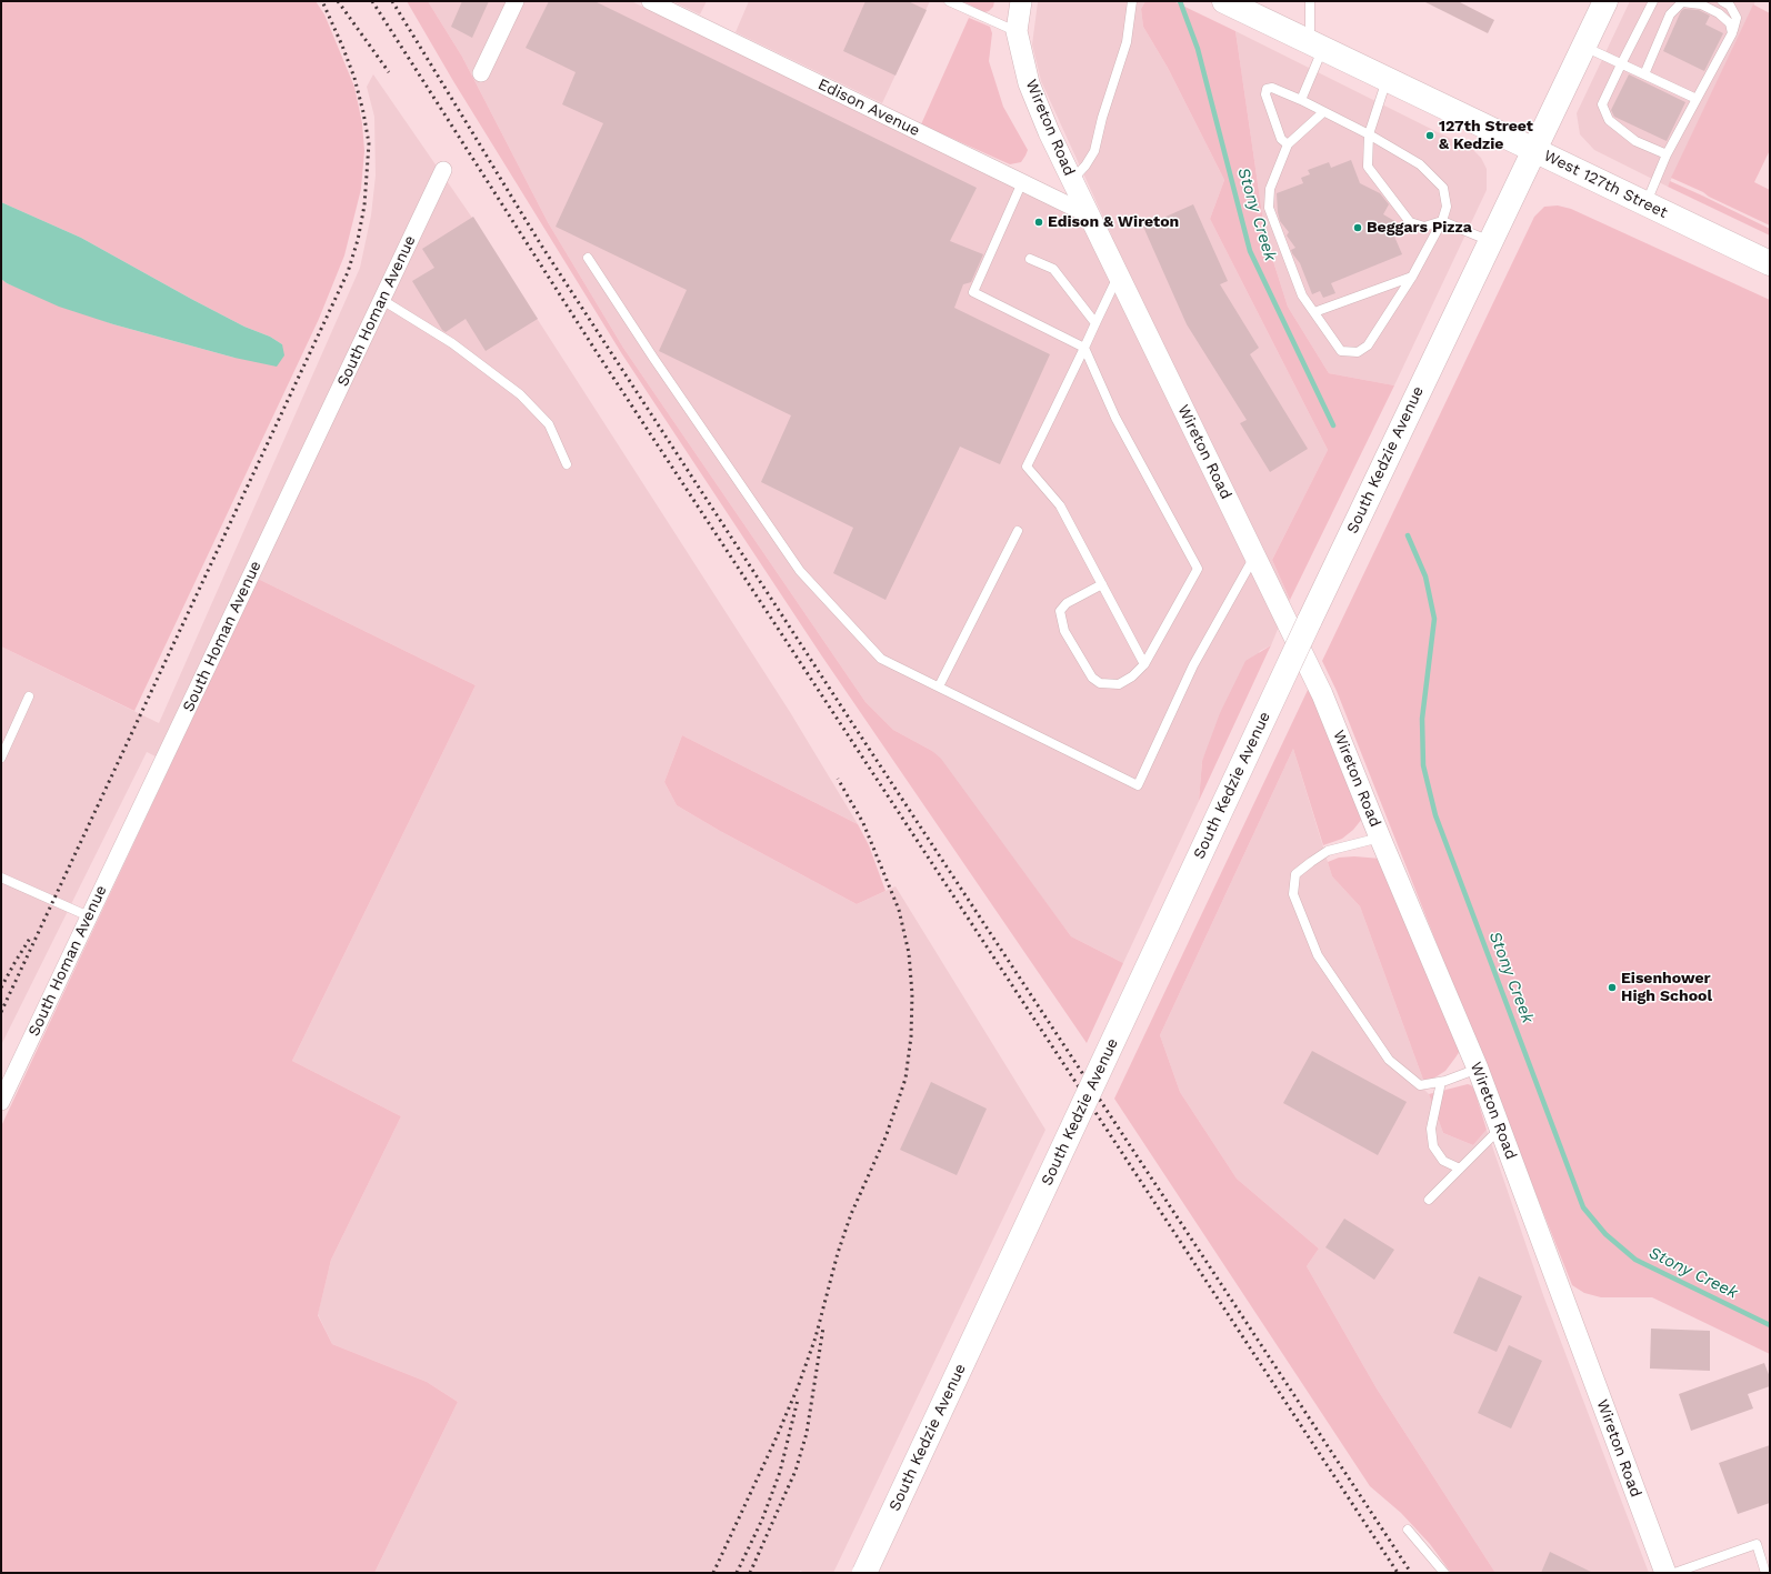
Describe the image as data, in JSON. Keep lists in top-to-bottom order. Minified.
{"streets":{"main road":["West 127th Street","South Kedzie Avenue"],"street":["Edison Avenue","Wireton Road","South Homan Avenue"]},"crossings":[["Edison Avenue","Wireton Road"],["West 127th Street","South Kedzie Avenue"]],"water":["Stony Creek"],"places":["127th Street & Kedzie","Edison & Wireton","Beggars Pizza","Eisenhower High School"]}
